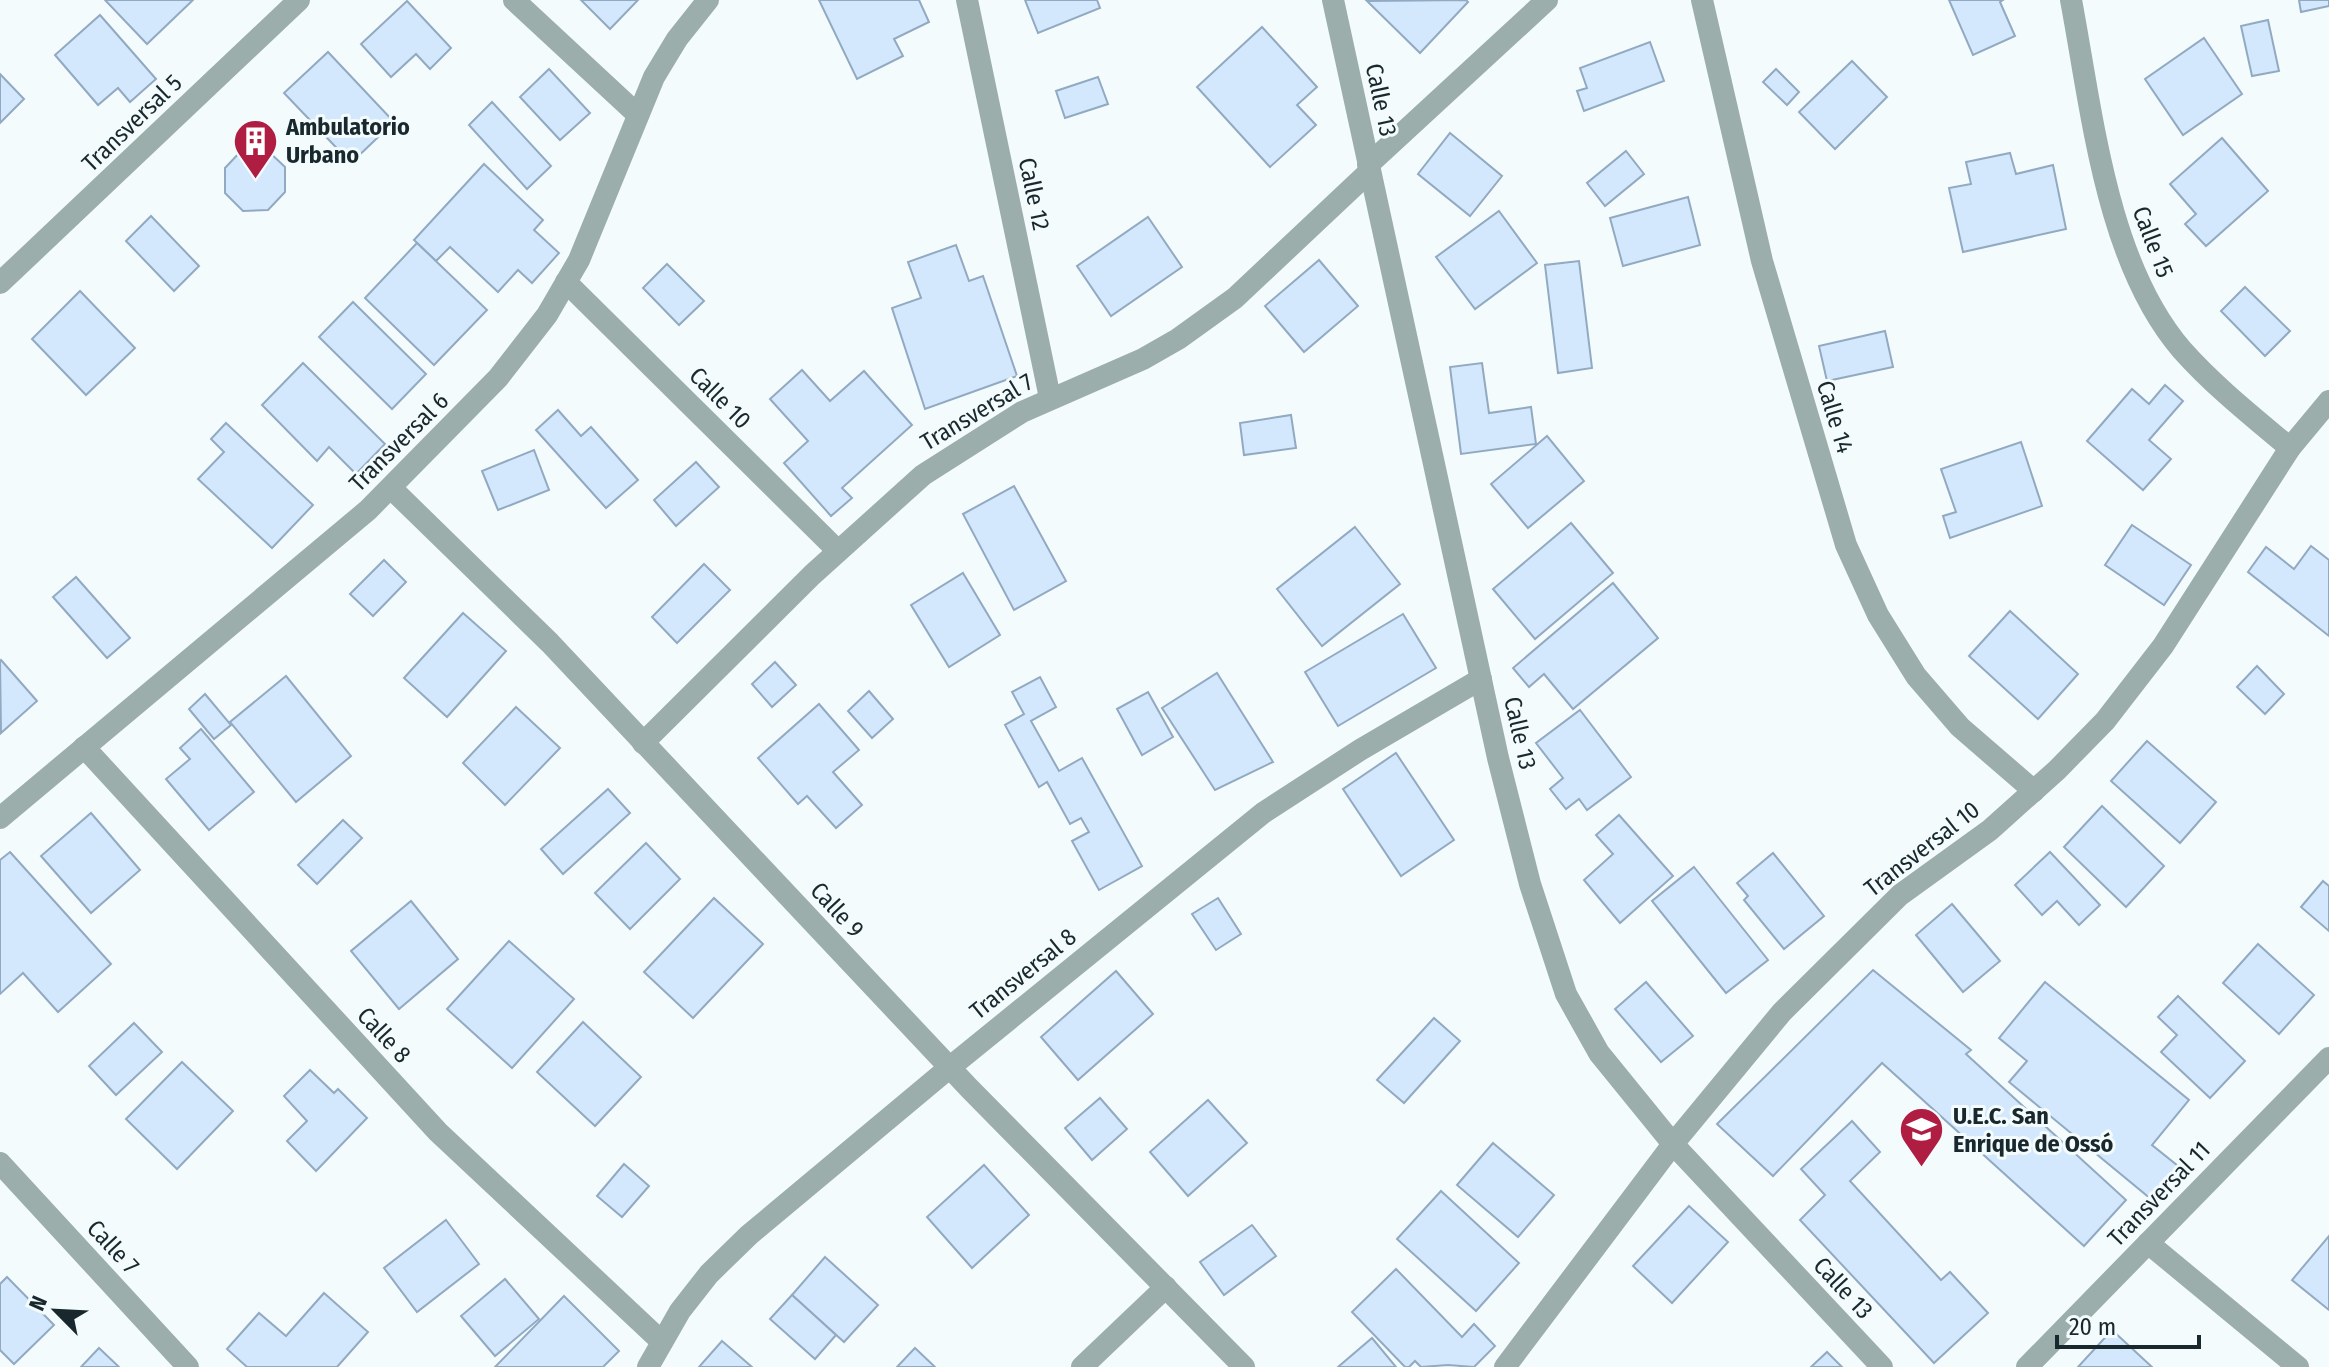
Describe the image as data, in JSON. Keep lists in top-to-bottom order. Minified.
{"streets":{"street":["Calle 13","Transversal 5","Calle 12","Calle 15","Calle 10","Transversal 7","Calle 14","Transversal 6","Transversal 10","Calle 9","Transversal 8","Calle 8","Transversal 11","Calle 7"]},"crossings":[["Calle 13","Transversal 7"],["Calle 13","Transversal 10"],["Calle 13","Transversal 8"],["Calle 12","Transversal 7"],["Calle 15","Transversal 10"],["Calle 10","Transversal 7"],["Calle 10","Transversal 6"],["Transversal 7","Calle 9"],["Calle 14","Transversal 10"],["Transversal 6","Calle 9"],["Transversal 6","Calle 8"],["Calle 9","Transversal 8"],["Transversal 8","Calle 8"]],"places":{"building":["Ambulatorio Urbano"],"school or university":["U.E.C. San Enrique de Ossó"]},"scale_bar":"20 m","north":"top left"}
